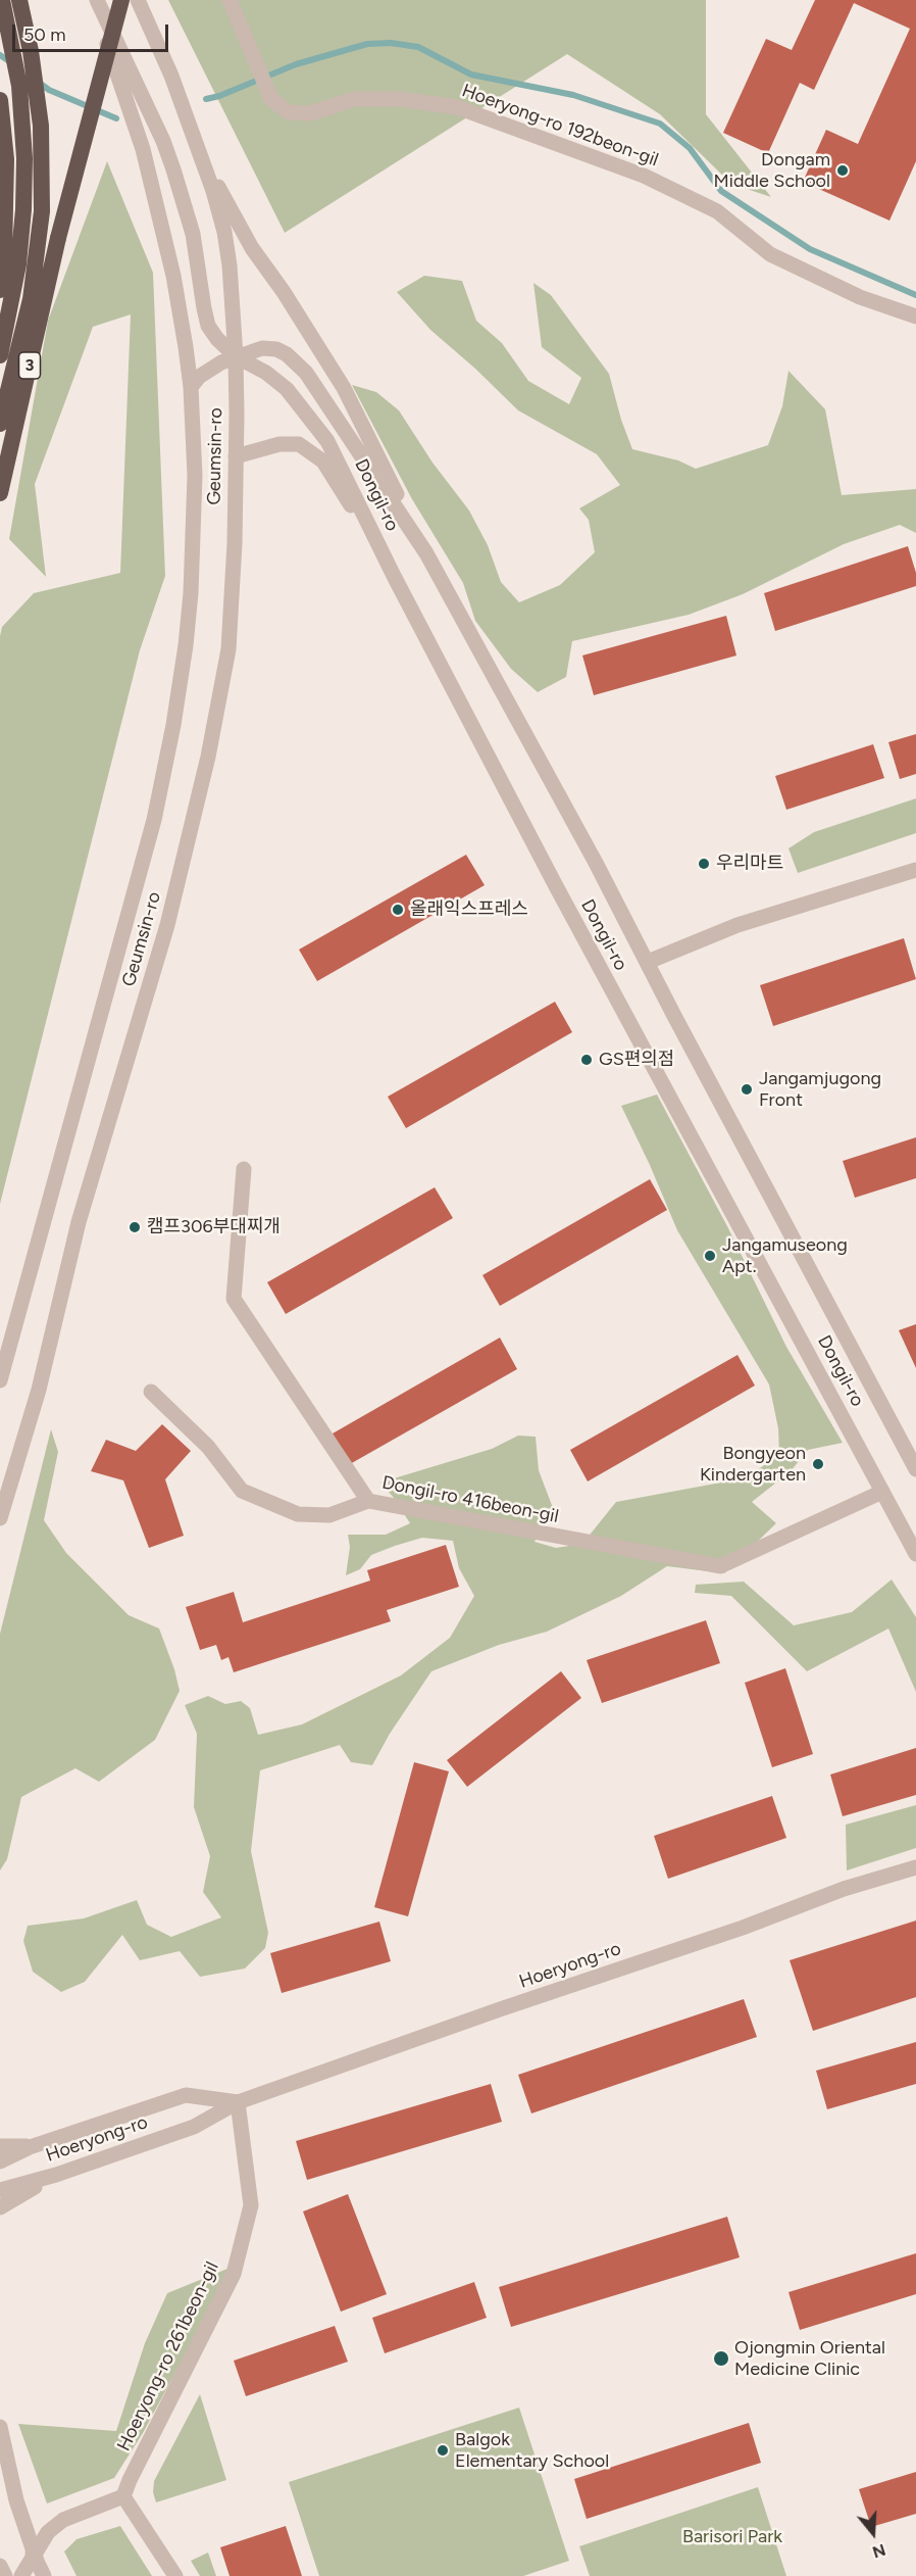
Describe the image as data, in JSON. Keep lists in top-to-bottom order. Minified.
{"streets":{"highway":["3"],"street":["Hoeryong-ro 192beon-gil","Geumsin-ro","Dongil-ro","Dongil-ro 416beon-gil","Hoeryong-ro","Hoeryong-ro 261beon-gil"]},"crossings":[["Geumsin-ro","Dongil-ro"],["Dongil-ro","Dongil-ro 416beon-gil"],["Hoeryong-ro","Hoeryong-ro 261beon-gil"]],"parks":["Barisori Park"],"places":["Dongam Middle School","우리마트","올래익스프레스","GS편의점","Jangamjugong Front","캠프306부대찌개","Jangamuseong Apt.","Bongyeon Kindergarten","Ojongmin Oriental Medicine Clinic","Balgok Elementary School"],"scale_bar":"50 m","north":"bottom"}
